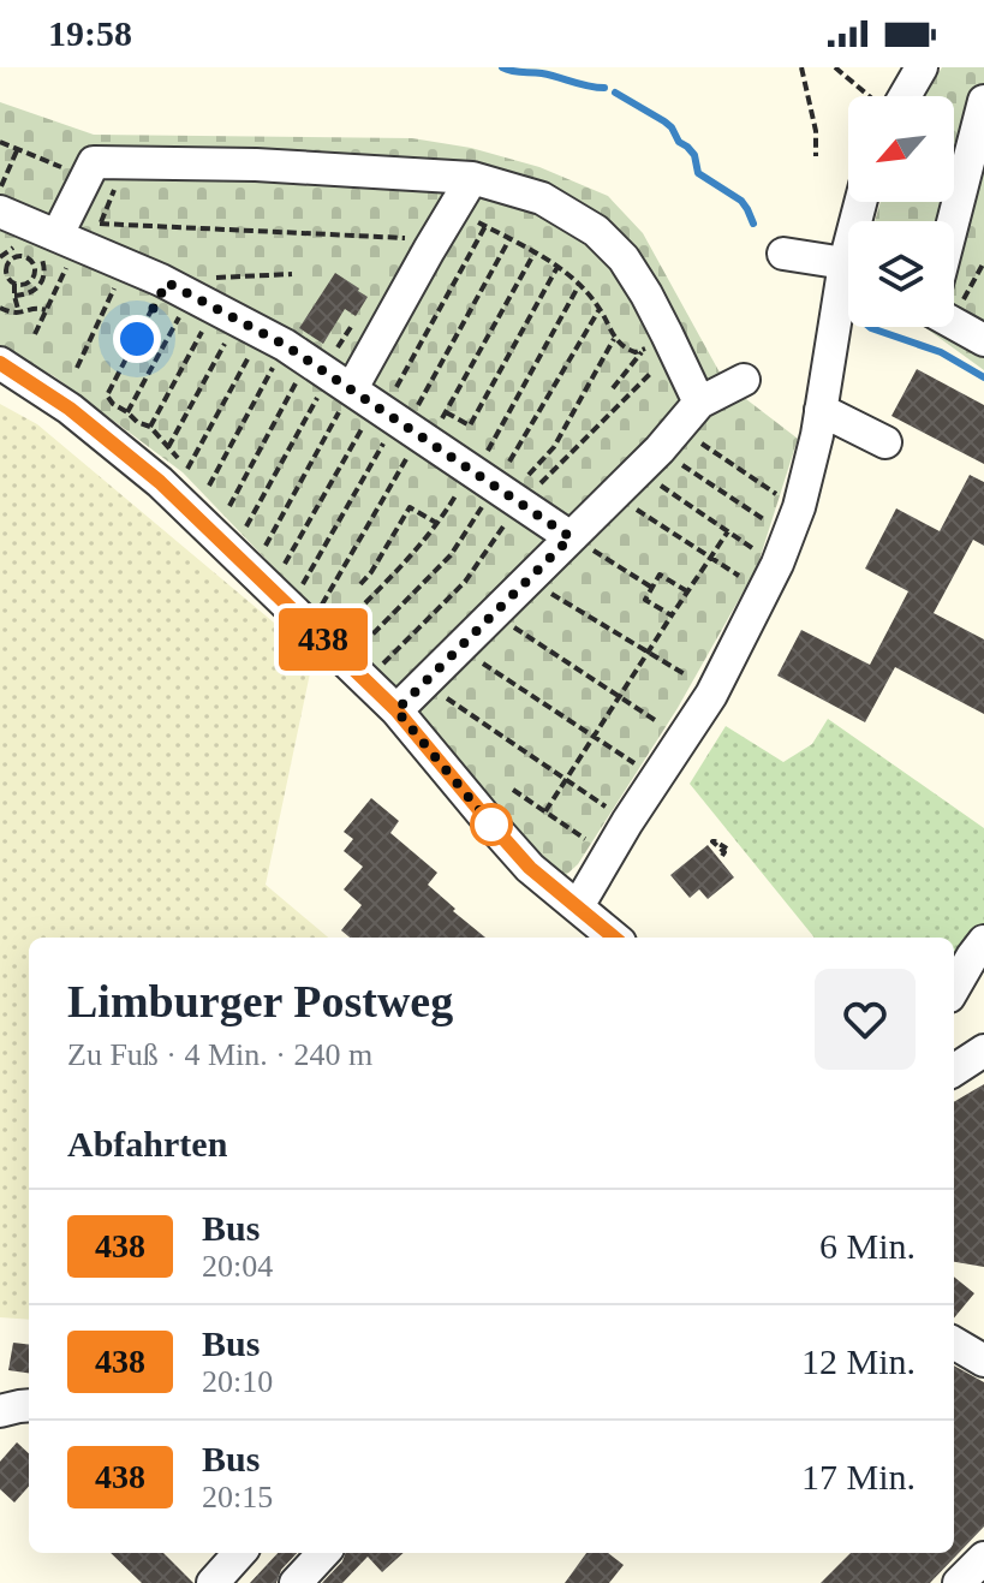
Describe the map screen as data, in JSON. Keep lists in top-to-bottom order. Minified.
{"lines":["bus line 438"],"north":"bottom left","page":{"status":"19:58","on_map":"438","heading":[["Limburger Postweg","Zu Fuß · 4 Min. · 240 m"],"Abfahrten"],"list":[{"mark":"438","name":"Bus","note":"20:04","value":"6 Min."},{"mark":"438","name":"Bus","note":"20:10","value":"12 Min."},{"mark":"438","name":"Bus","note":"20:15","value":"17 Min."}]}}
